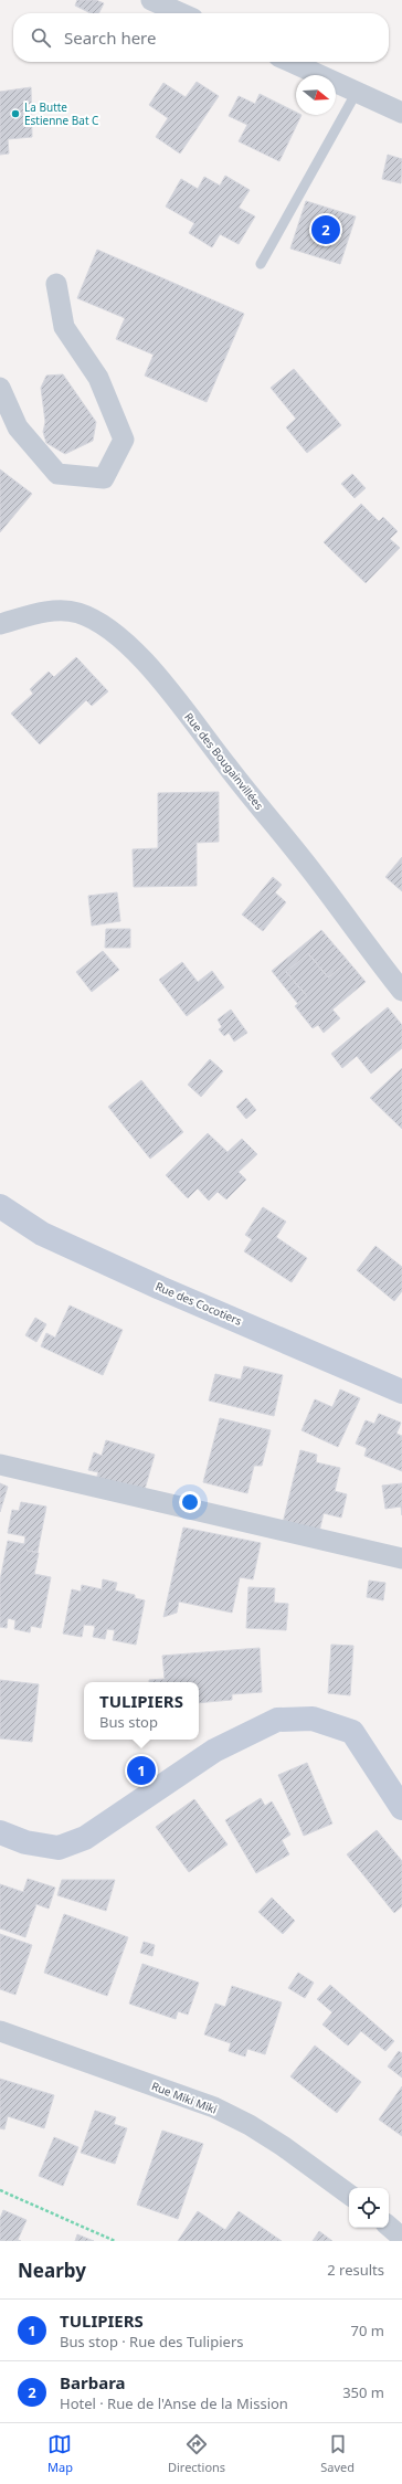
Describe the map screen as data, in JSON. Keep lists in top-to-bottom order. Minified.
{"streets":{"street":["Rue des Bougainvillées","Rue des Cocotiers","Rue Miki Miki"]},"places":["La Butte Estienne Bat C"],"north":"right","page":{"search":"Search here","pins":["2","1"],"popup":["TULIPIERS","Bus stop"],"heading":["Nearby","2 results"],"list":[{"mark":"1","name":"TULIPIERS","note":"Bus stop · Rue des Tulipiers","value":"70 m"},{"mark":"2","name":"Barbara","note":"Hotel · Rue de l'Anse de la Mission","value":"350 m"}],"nav":["Map","Directions","Saved"]}}
